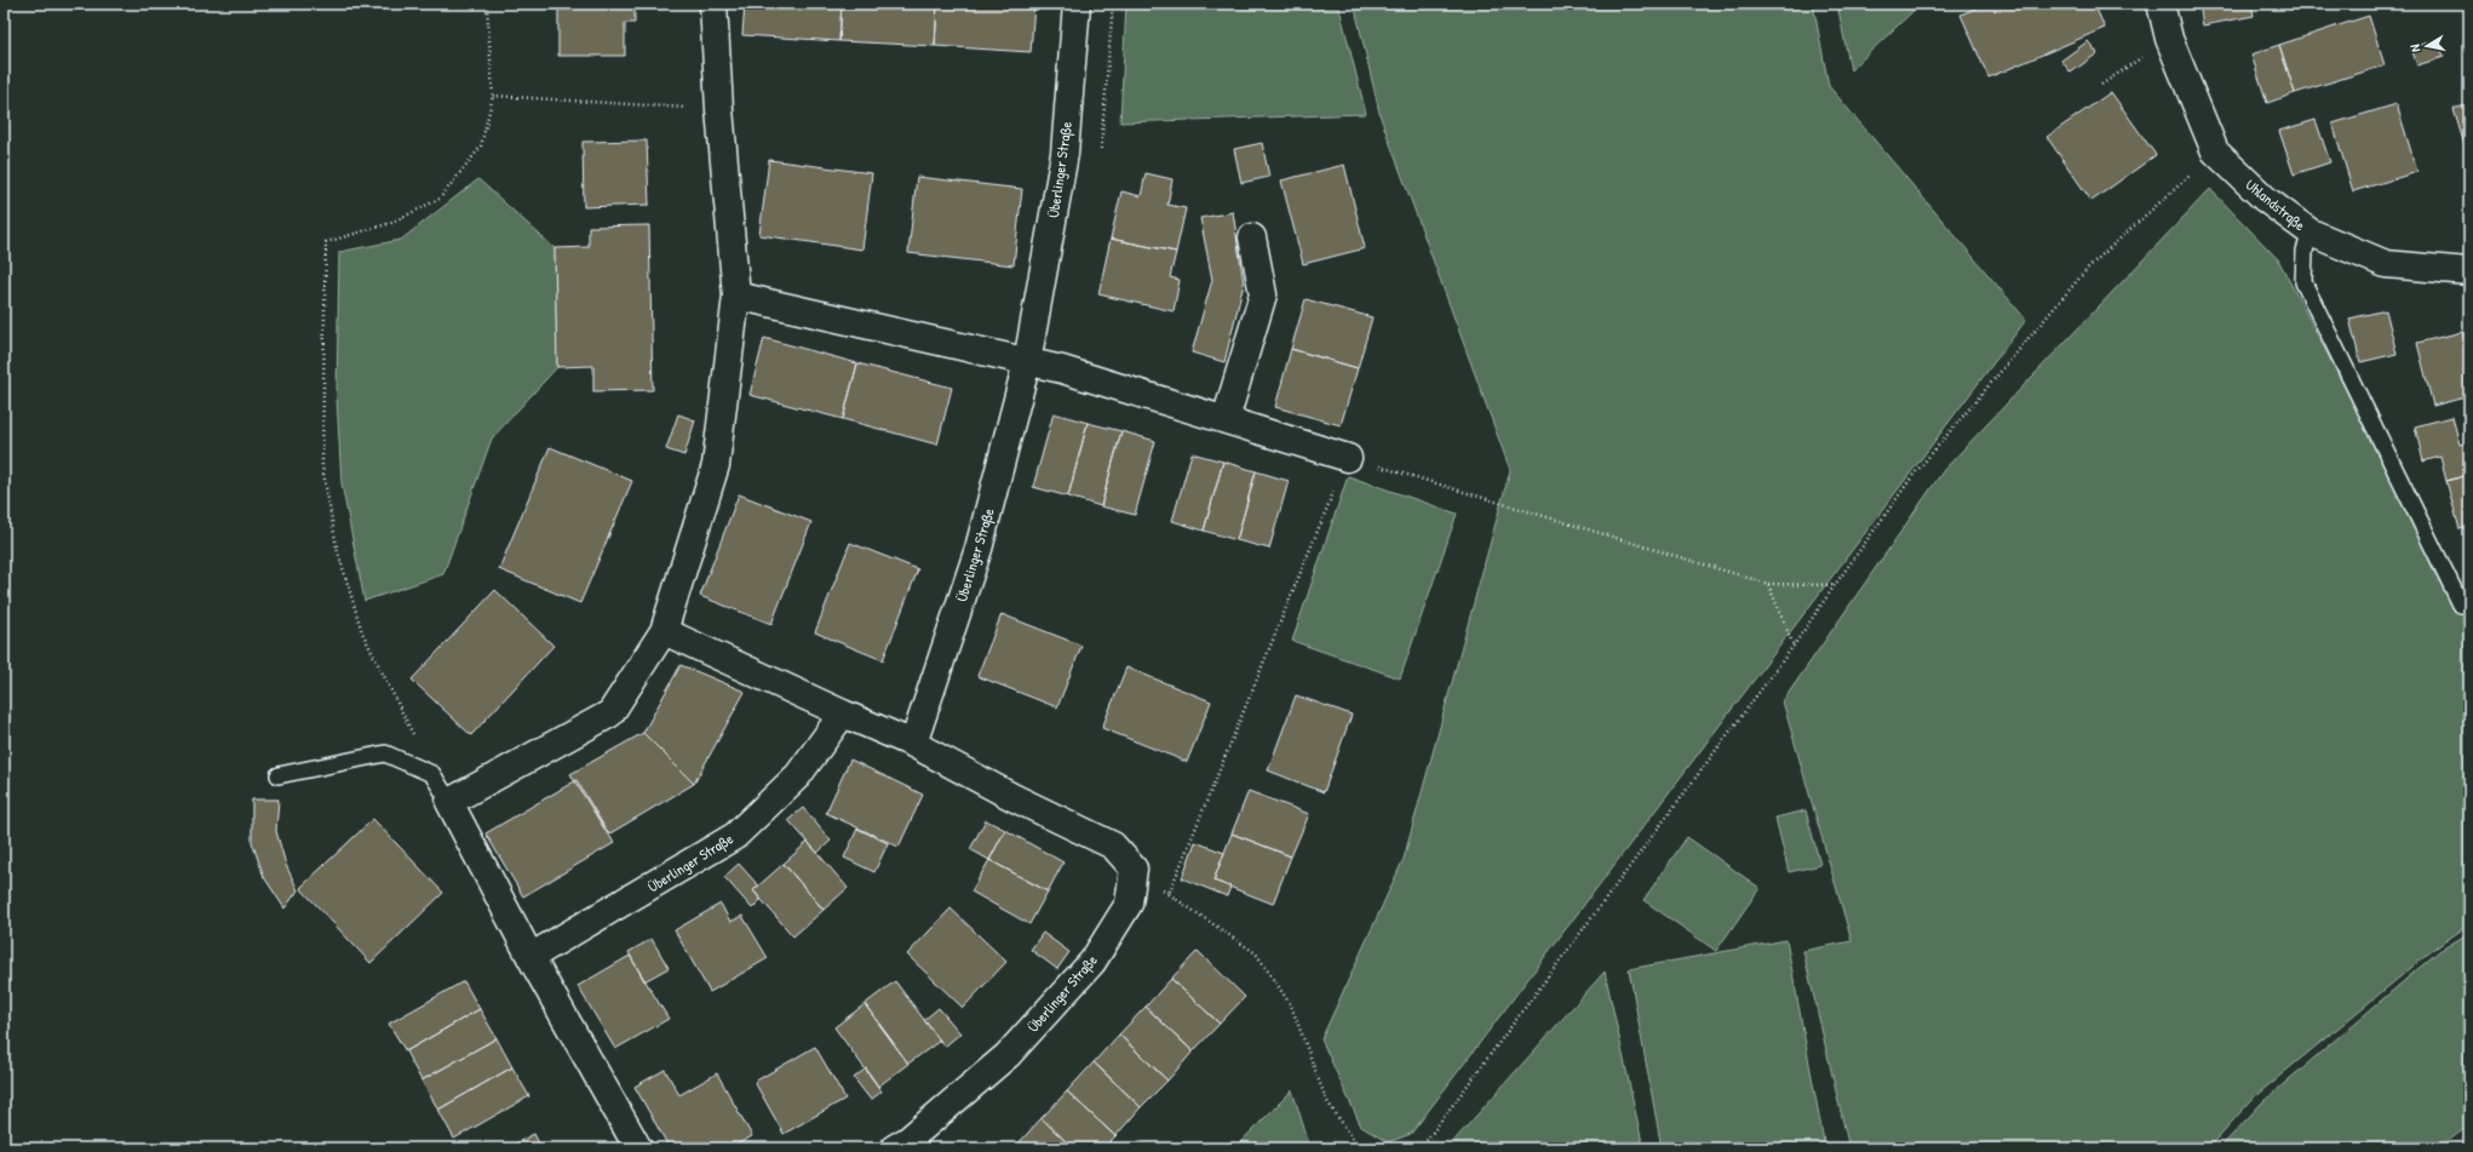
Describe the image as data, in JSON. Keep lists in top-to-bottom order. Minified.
{"streets":{"street":["Überlinger Straße","Uhlandstraße"]},"north":"left"}
